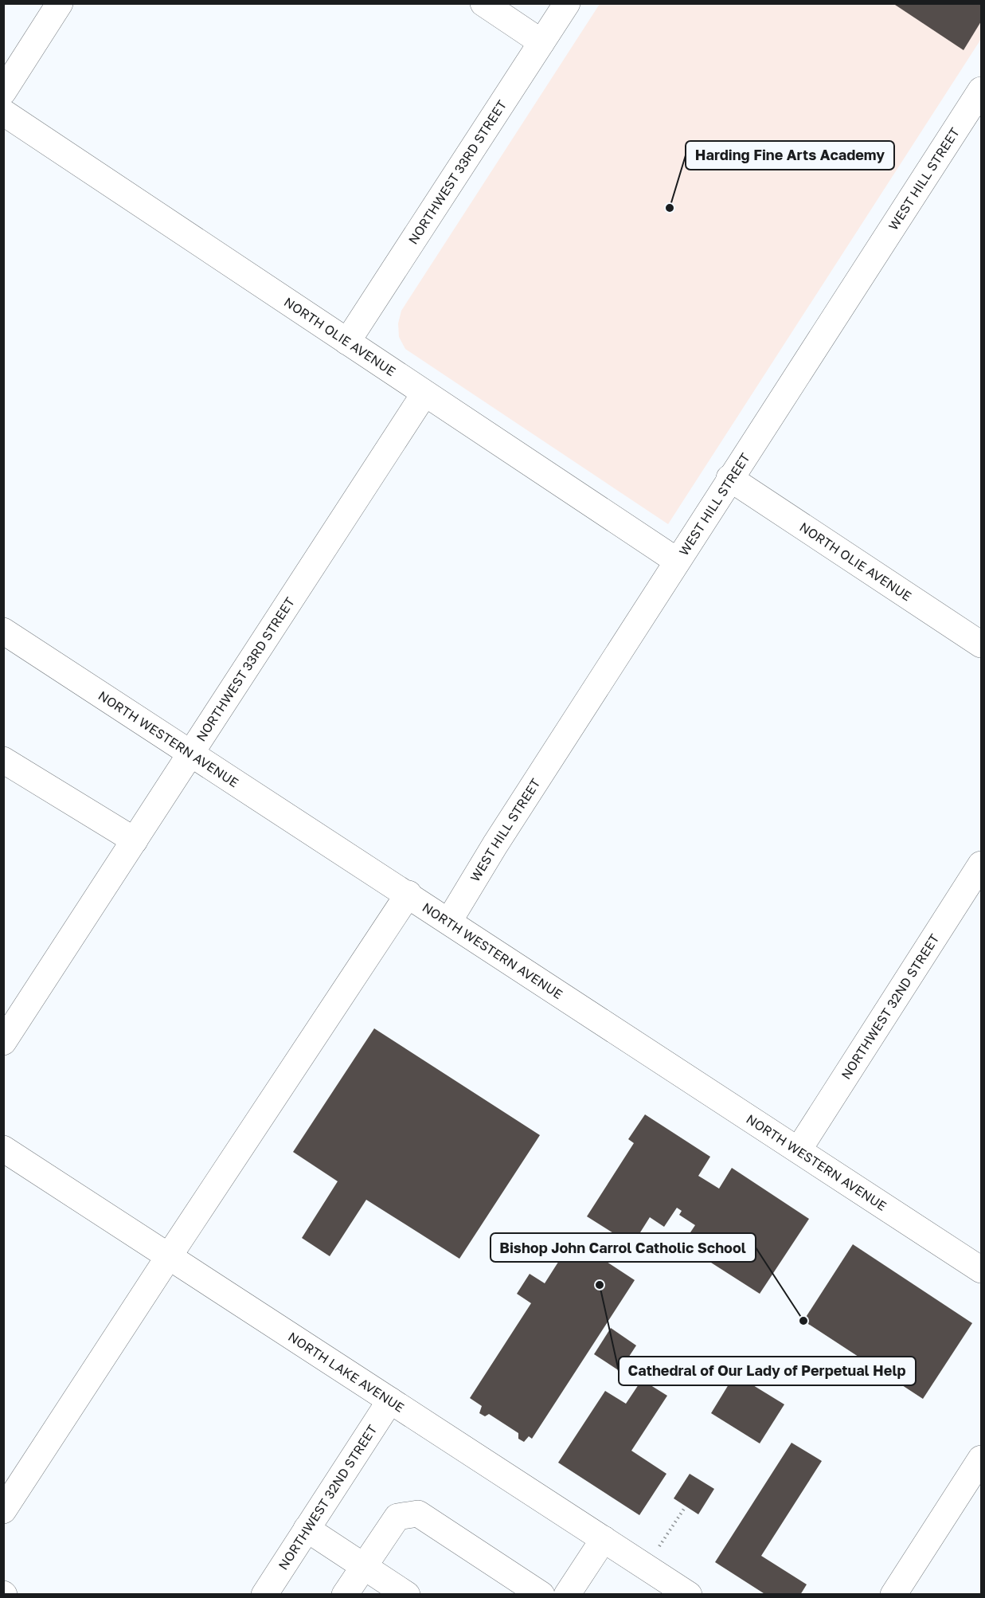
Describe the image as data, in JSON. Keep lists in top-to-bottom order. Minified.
{"streets":{"street":["NORTHWEST 33RD STREET","WEST HILL STREET","NORTH OLIE AVENUE","NORTH WESTERN AVENUE","NORTHWEST 32ND STREET","NORTH LAKE AVENUE"]},"crossings":[["NORTHWEST 33RD STREET","NORTH OLIE AVENUE"],["NORTHWEST 33RD STREET","NORTH WESTERN AVENUE"],["WEST HILL STREET","NORTH OLIE AVENUE"],["WEST HILL STREET","NORTH WESTERN AVENUE"],["NORTH WESTERN AVENUE","NORTHWEST 32ND STREET"],["NORTHWEST 32ND STREET","NORTH LAKE AVENUE"]],"places":["Harding Fine Arts Academy","Cathedral of Our Lady of Perpetual Help","Bishop John Carrol Catholic School"]}
